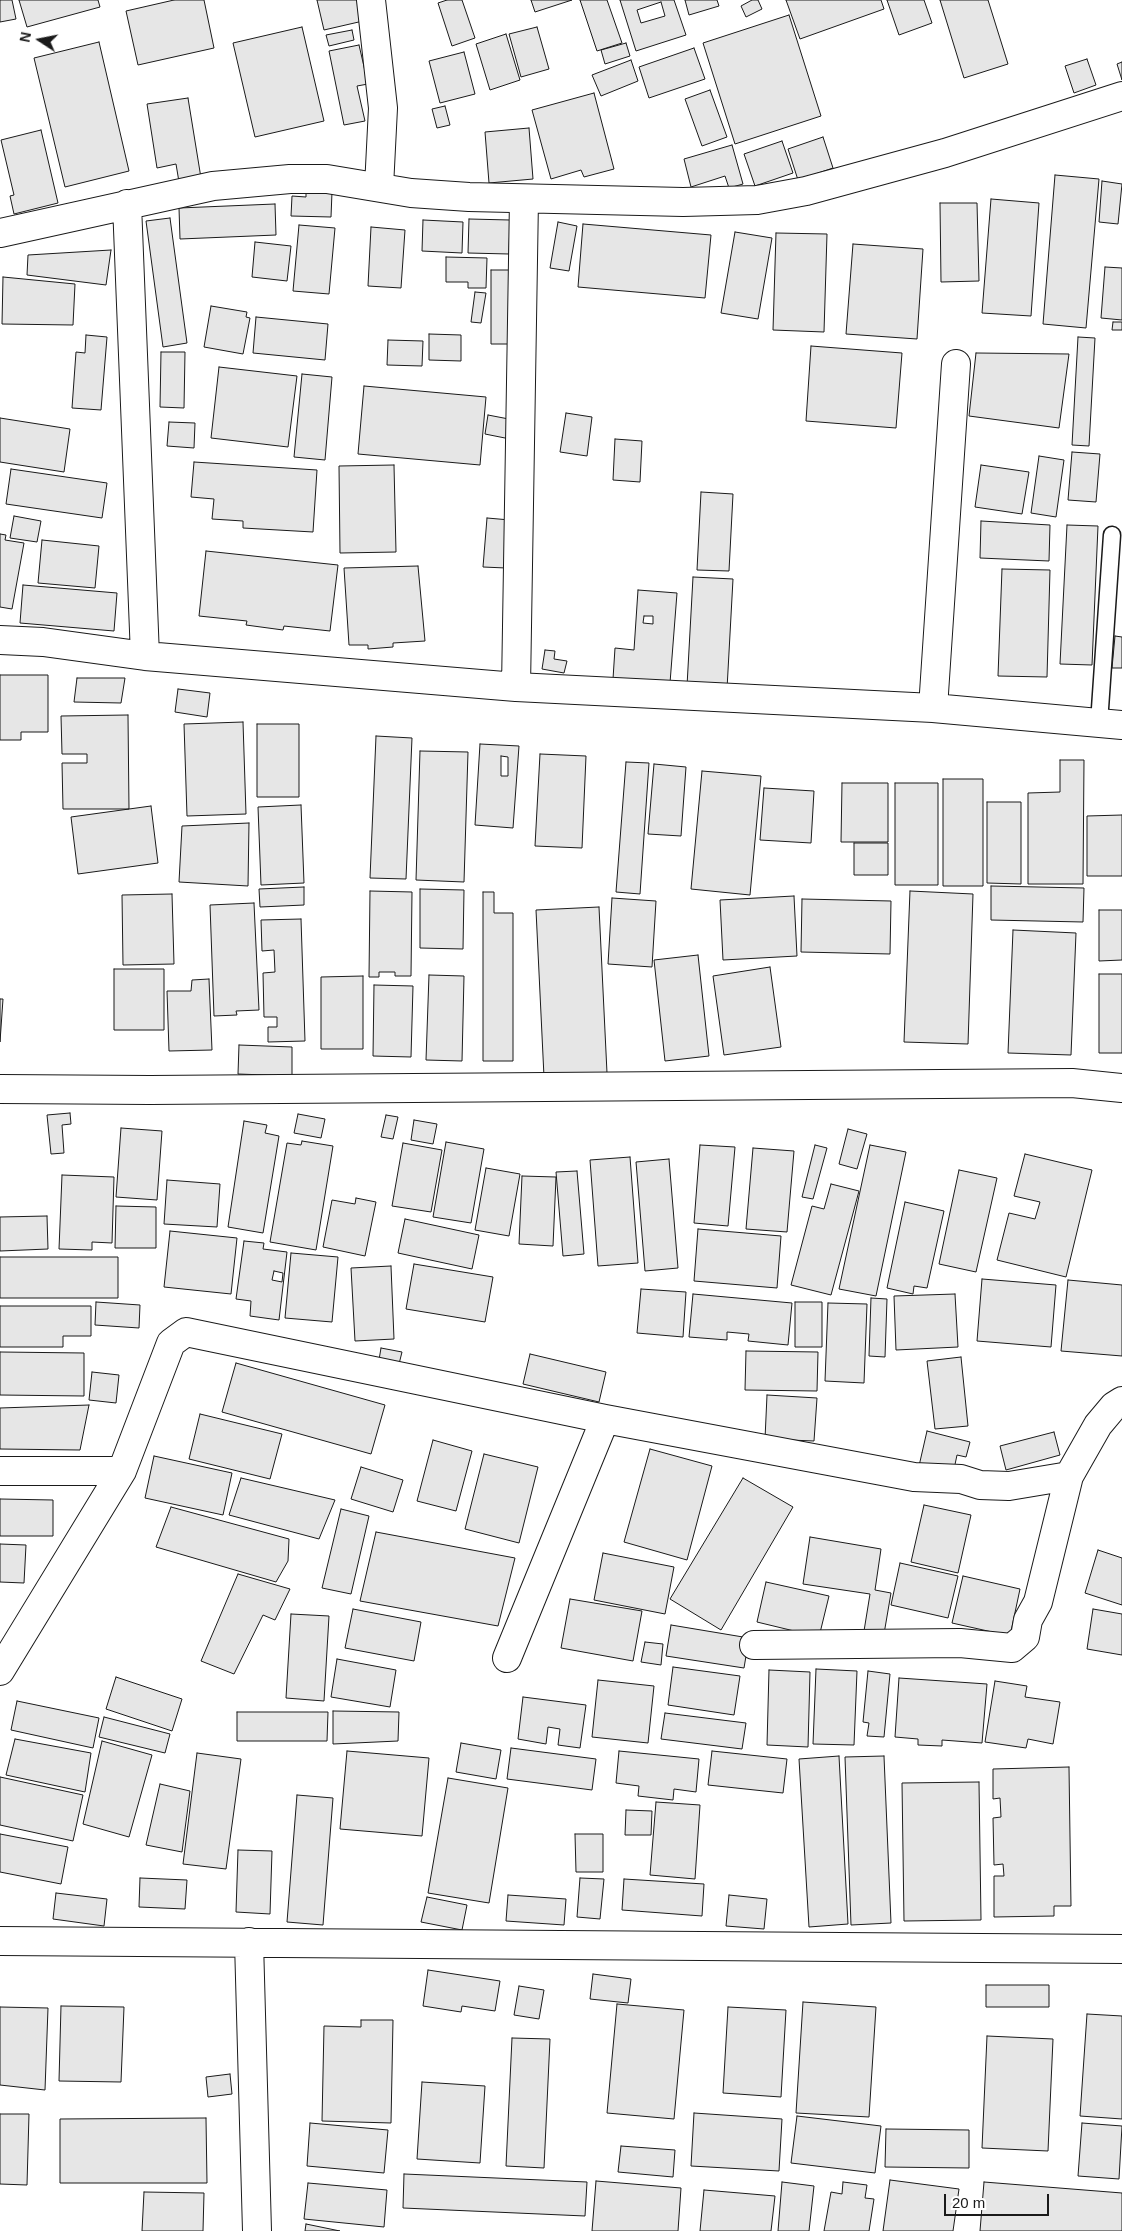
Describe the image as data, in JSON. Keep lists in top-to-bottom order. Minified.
{"scale_bar":"20 m","north":"left"}
